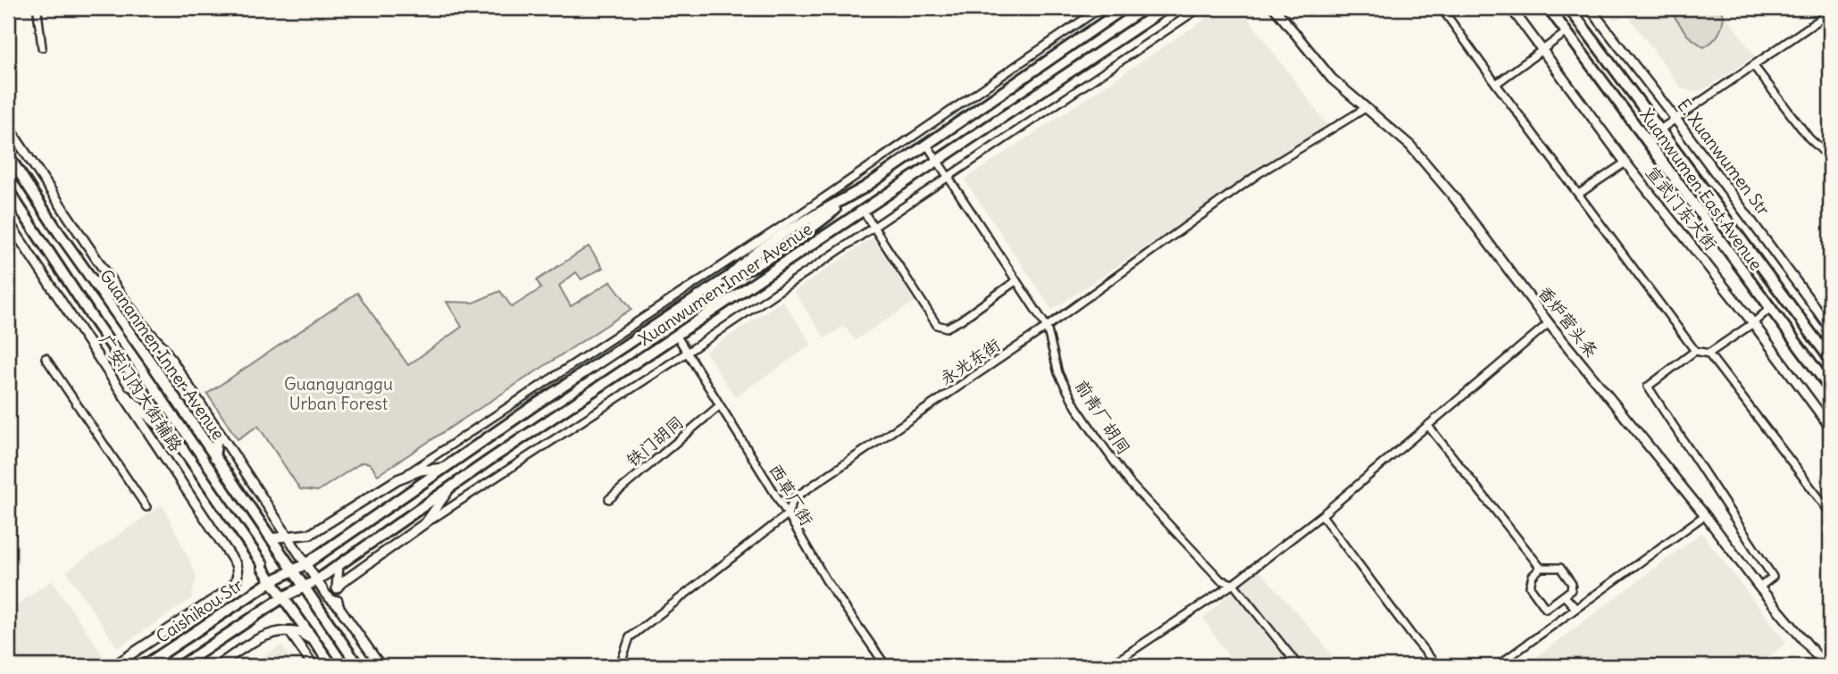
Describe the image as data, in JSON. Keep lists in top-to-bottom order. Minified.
{"streets":{"main road":["Xuanwumen East Avenue","Xuanwumen Inner Avenue","Guananmen Inner Avenue","Caishikou Str"],"street":["E. Xuanwumen Str","宣武门东大街","香炉营头条","永光东街","广安门内大街辅路","前青厂胡同","铁门胡同","西草厂街"]},"crossings":[["Xuanwumen Inner Avenue","Guananmen Inner Avenue"],["Xuanwumen Inner Avenue","前青厂胡同"],["Xuanwumen Inner Avenue","西草厂街"],["Xuanwumen Inner Avenue","Caishikou Str"],["香炉营头条","永光东街"],["Guananmen Inner Avenue","Caishikou Str"],["永光东街","前青厂胡同"],["永光东街","西草厂街"],["铁门胡同","西草厂街"]],"parks":["Guangyanggu Urban Forest"]}
